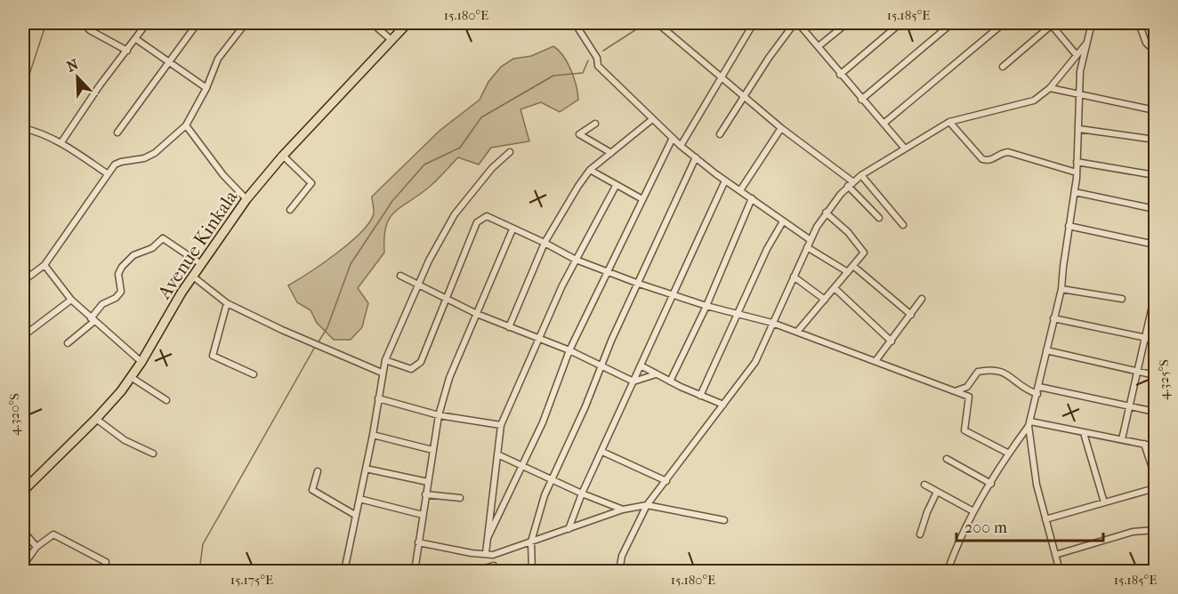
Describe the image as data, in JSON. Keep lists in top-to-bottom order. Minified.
{"streets":{"main road":["Avenue Kinkala"]},"scale_bar":"200 m","north":"top left","coordinates":["15.180°E","15.185°E","4.325°S","4.320°S","15.175°E"]}
